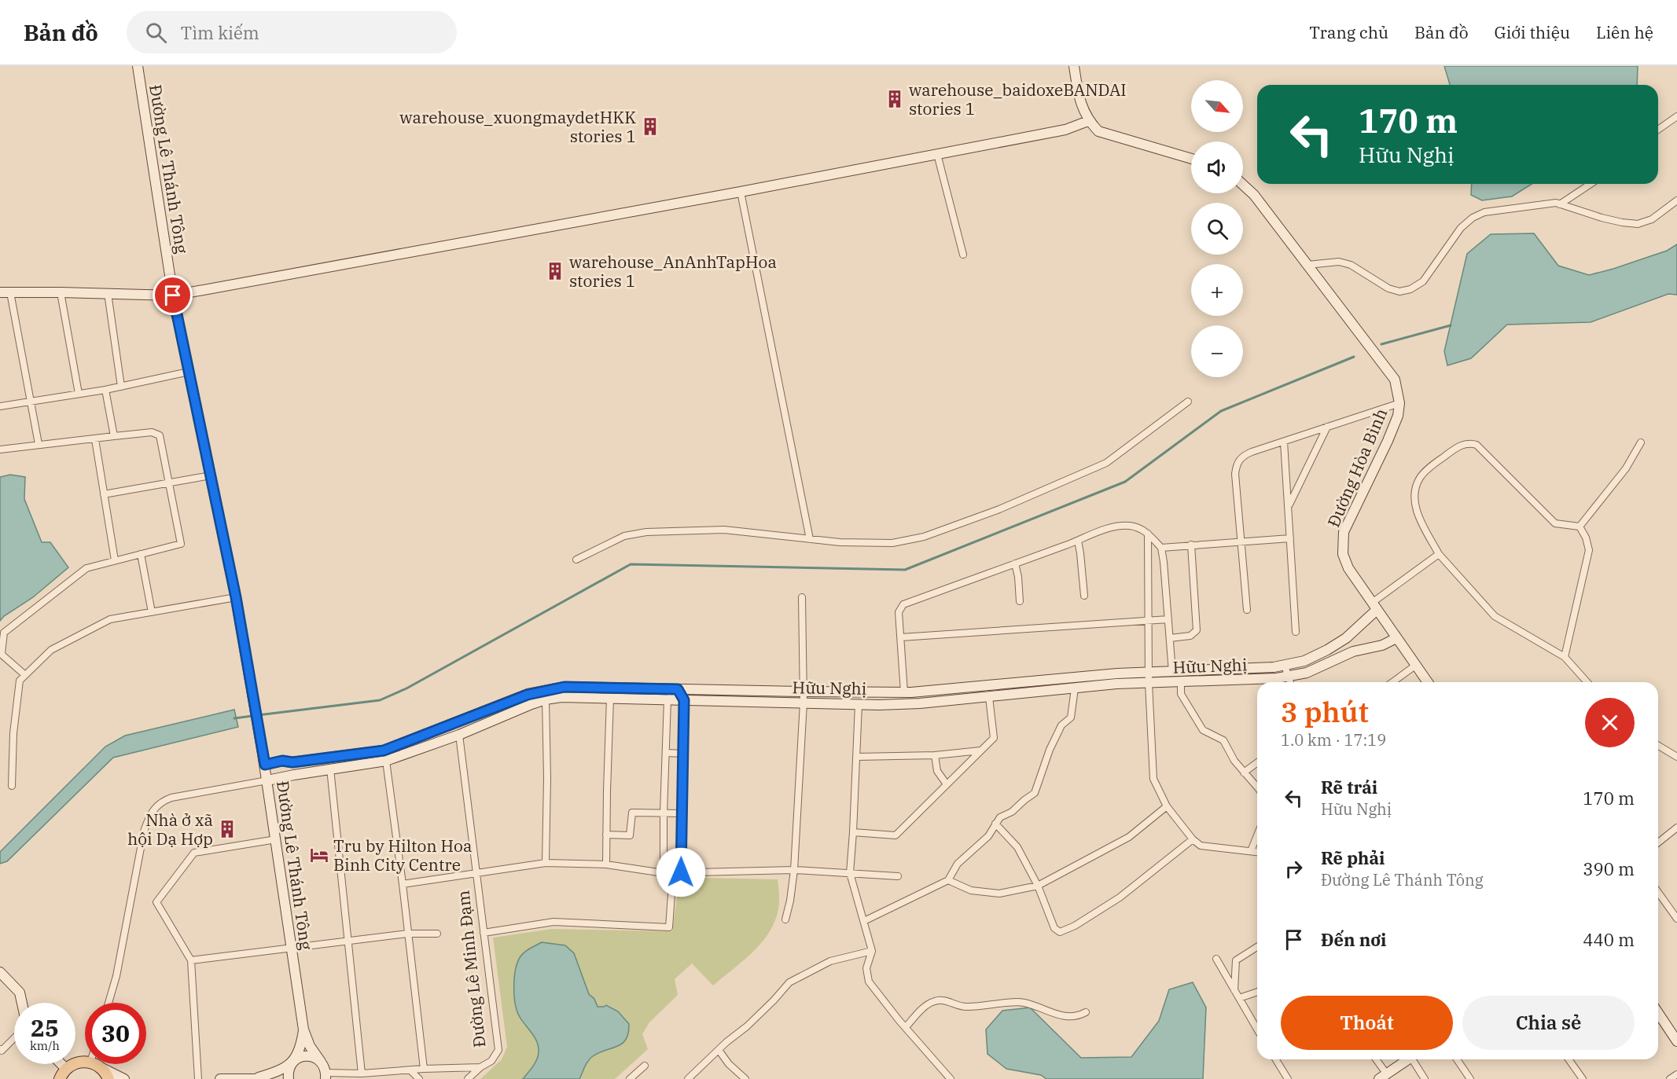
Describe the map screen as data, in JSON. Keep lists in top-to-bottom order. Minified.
{"streets":{"main road":["Đường Lê Thánh Tông","Đường Hòa Bình","Hữu Nghị"],"street":["Đường Lê Minh Đạm"]},"crossings":[["Đường Lê Thánh Tông","Hữu Nghị"],["Đường Lê Thánh Tông","Đường Lê Minh Đạm"],["Đường Hòa Bình","Hữu Nghị"],["Hữu Nghị","Đường Lê Minh Đạm"]],"places":{"building":["warehouse_baidoxeBANDAI stories 1","warehouse_xuongmaydetHKK stories 1","warehouse_AnAnhTapHoa stories 1","Nhà ở xã hội Dạ Hợp"],"hotel":["Tru by Hilton Hoa Binh City Centre"]},"north":"bottom right","page":{"header":"Bản đồ","search":"Tìm kiếm","nav":["Trang chủ","Bản đồ","Giới thiệu","Liên hệ"],"map_buttons":["+","−"],"turn":["170 m","Hữu Nghị"],"heading":["3 phút","1.0 km · 17:19"],"list":[{"name":"Rẽ trái","note":"Hữu Nghị","value":"170 m"},{"name":"Rẽ phải","note":"Đường Lê Thánh Tông","value":"390 m"},{"name":"Đến nơi","value":"440 m"}],"buttons":["Thoát","Chia sẻ"],"speed":"25 km/h","limit":"30"}}
